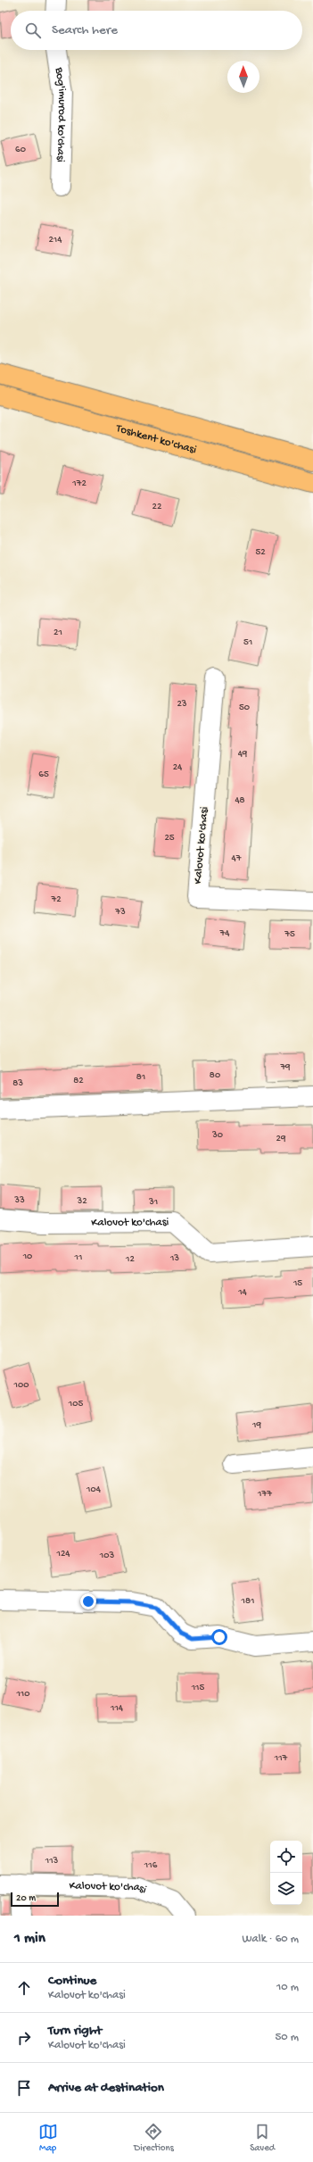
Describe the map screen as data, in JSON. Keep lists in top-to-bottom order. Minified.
{"streets":{"highway":["Toshkent ko'chasi"],"street":["Bog'imurod ko'chasi","Kalovot ko'chasi"]},"house_numbers":["60","214","172","22","52","21","51","23","50","49","24","65","48","25","47","72","73","74","75","79","80","81","82","83","30","29","33","32","31","10","11","13","12","15","14","100","105","19","104","177","124","103","181","115","110","114","117","113","116"],"scale_bar":"20 m","north":"top","page":{"search":"Search here","scale":"20 m","heading":["1 min","Walk · 60 m"],"list":[["Continue","Kalovot ko'chasi","10 m"],["Turn right","Kalovot ko'chasi","50 m"],"Arrive at destination"],"nav":["Map","Directions","Saved"]}}
